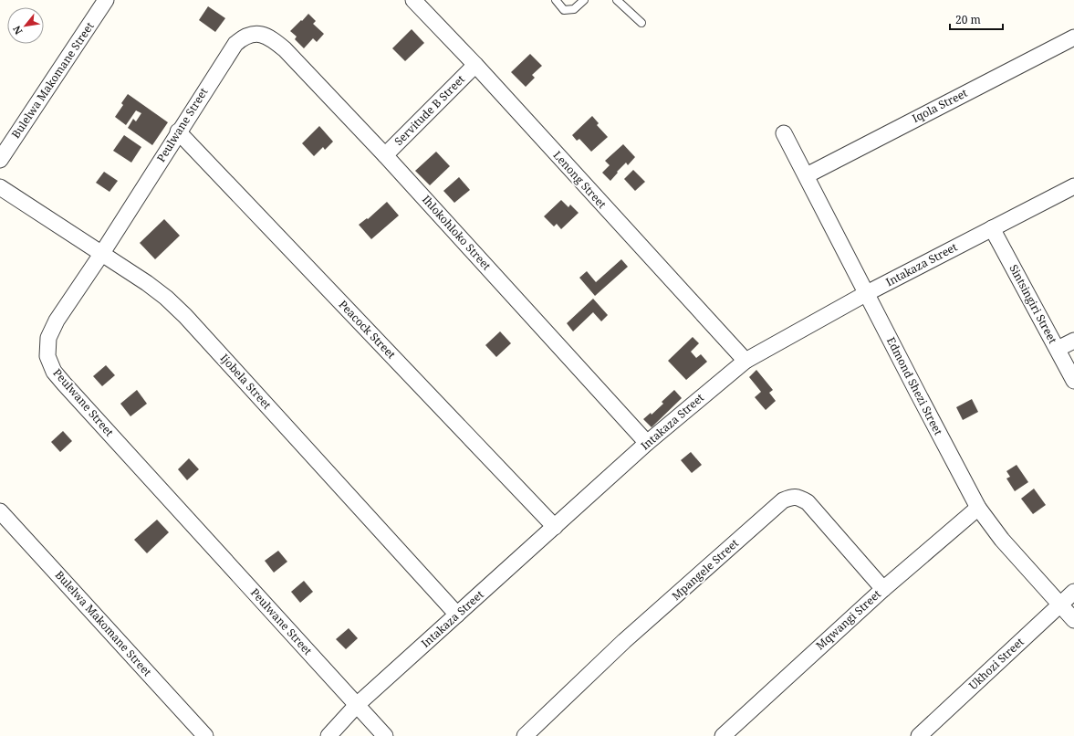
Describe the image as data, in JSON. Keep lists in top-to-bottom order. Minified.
{"streets":{"street":["Bulelwa Makomane Street","Iqola Street","Servitude B Street","Peulwane Street","Lenong Street","Ihlokohloko Street","Intakaza Street","Sintsingiri Street","Peacock Street","Ijobela Street","Edmond Shezi Street","Mpangele Street","Mqwangi Street","Ukhozi Street"]},"crossings":[["Iqola Street","Edmond Shezi Street"],["Servitude B Street","Lenong Street"],["Servitude B Street","Ihlokohloko Street"],["Peulwane Street","Ihlokohloko Street"],["Peulwane Street","Intakaza Street"],["Peulwane Street","Peacock Street"],["Peulwane Street","Ijobela Street"],["Lenong Street","Intakaza Street"],["Ihlokohloko Street","Intakaza Street"],["Intakaza Street","Sintsingiri Street"],["Intakaza Street","Peacock Street"],["Intakaza Street","Ijobela Street"],["Intakaza Street","Edmond Shezi Street"],["Edmond Shezi Street","Mqwangi Street"],["Edmond Shezi Street","Ukhozi Street"],["Mpangele Street","Mqwangi Street"]],"scale_bar":"20 m","north":"bottom left"}
